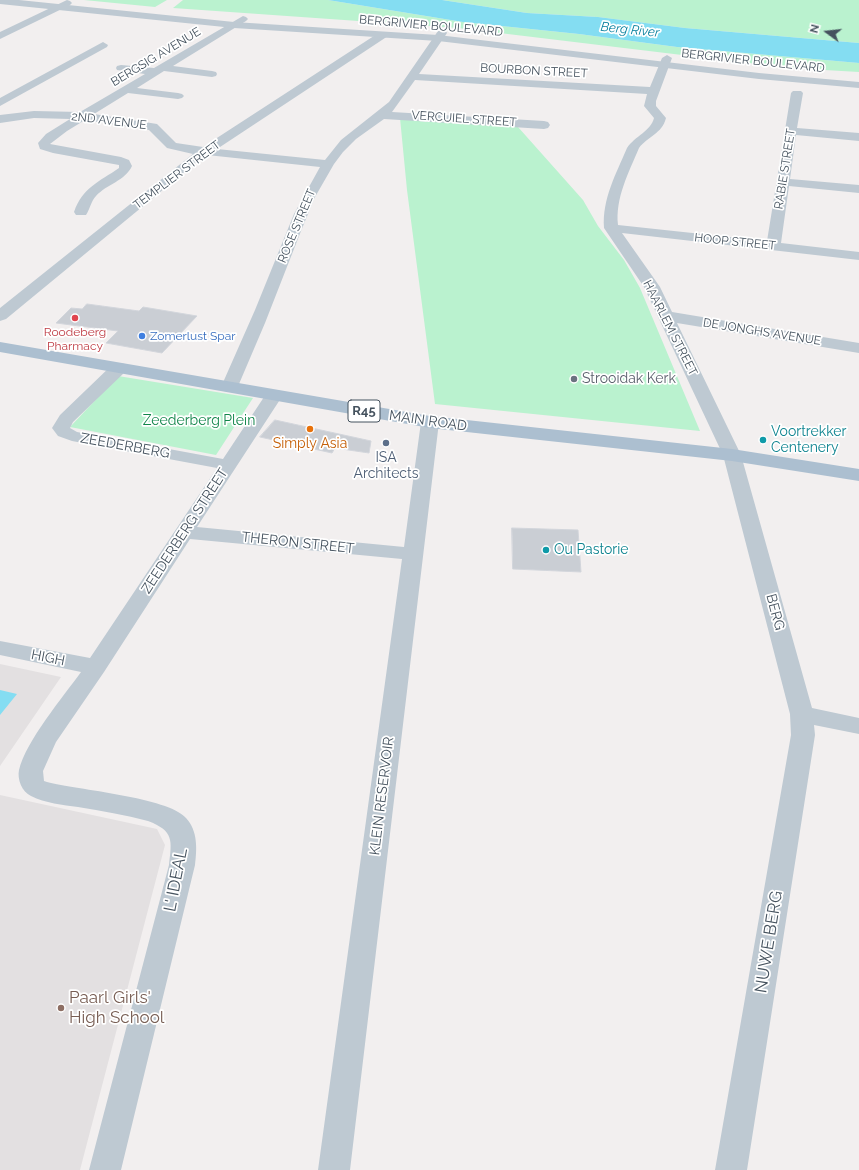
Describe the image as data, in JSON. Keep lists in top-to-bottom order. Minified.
{"streets":{"main road":["R45","MAIN ROAD"],"street":["BERGRIVIER BOULEVARD","BERGSIG AVENUE","BOURBON STREET","VERCUIEL STREET","2ND AVENUE","RABIE STREET","TEMPLIER STREET","ROSE STREET","HOOP STREET","HAARLEM STREET","DE JONGHS AVENUE","ZEEDERBERG","ZEEDERBERG STREET","THERON STREET","BERG","HIGH","KLEIN RESERVOIR","L' IDEAL","NUWE BERG"]},"crossings":[["BERGRIVIER BOULEVARD","BERGSIG AVENUE"],["BERGRIVIER BOULEVARD","TEMPLIER STREET"],["BERGRIVIER BOULEVARD","ROSE STREET"],["BERGSIG AVENUE","2ND AVENUE"],["BOURBON STREET","ROSE STREET"],["VERCUIEL STREET","ROSE STREET"],["2ND AVENUE","TEMPLIER STREET"],["2ND AVENUE","ROSE STREET"],["RABIE STREET","HOOP STREET"],["ROSE STREET","MAIN ROAD"],["HOOP STREET","HAARLEM STREET"],["HAARLEM STREET","DE JONGHS AVENUE"],["HAARLEM STREET","MAIN ROAD"],["HAARLEM STREET","BERG"],["MAIN ROAD","ZEEDERBERG"],["MAIN ROAD","ZEEDERBERG STREET"],["MAIN ROAD","BERG"],["MAIN ROAD","KLEIN RESERVOIR"],["ZEEDERBERG","ZEEDERBERG STREET"],["ZEEDERBERG STREET","THERON STREET"],["ZEEDERBERG STREET","HIGH"],["ZEEDERBERG STREET","L' IDEAL"],["THERON STREET","KLEIN RESERVOIR"],["BERG","NUWE BERG"],["HIGH","L' IDEAL"]],"water":["Berg River"],"parks":["Zeederberg Plein"],"places":["Roodeberg Pharmacy","Zomerlust Spar","Strooidak Kerk","Simply Asia","Voortrekker Centenery","ISA Architects","Ou Pastorie","Paarl Girls' High School"],"north":"left"}
